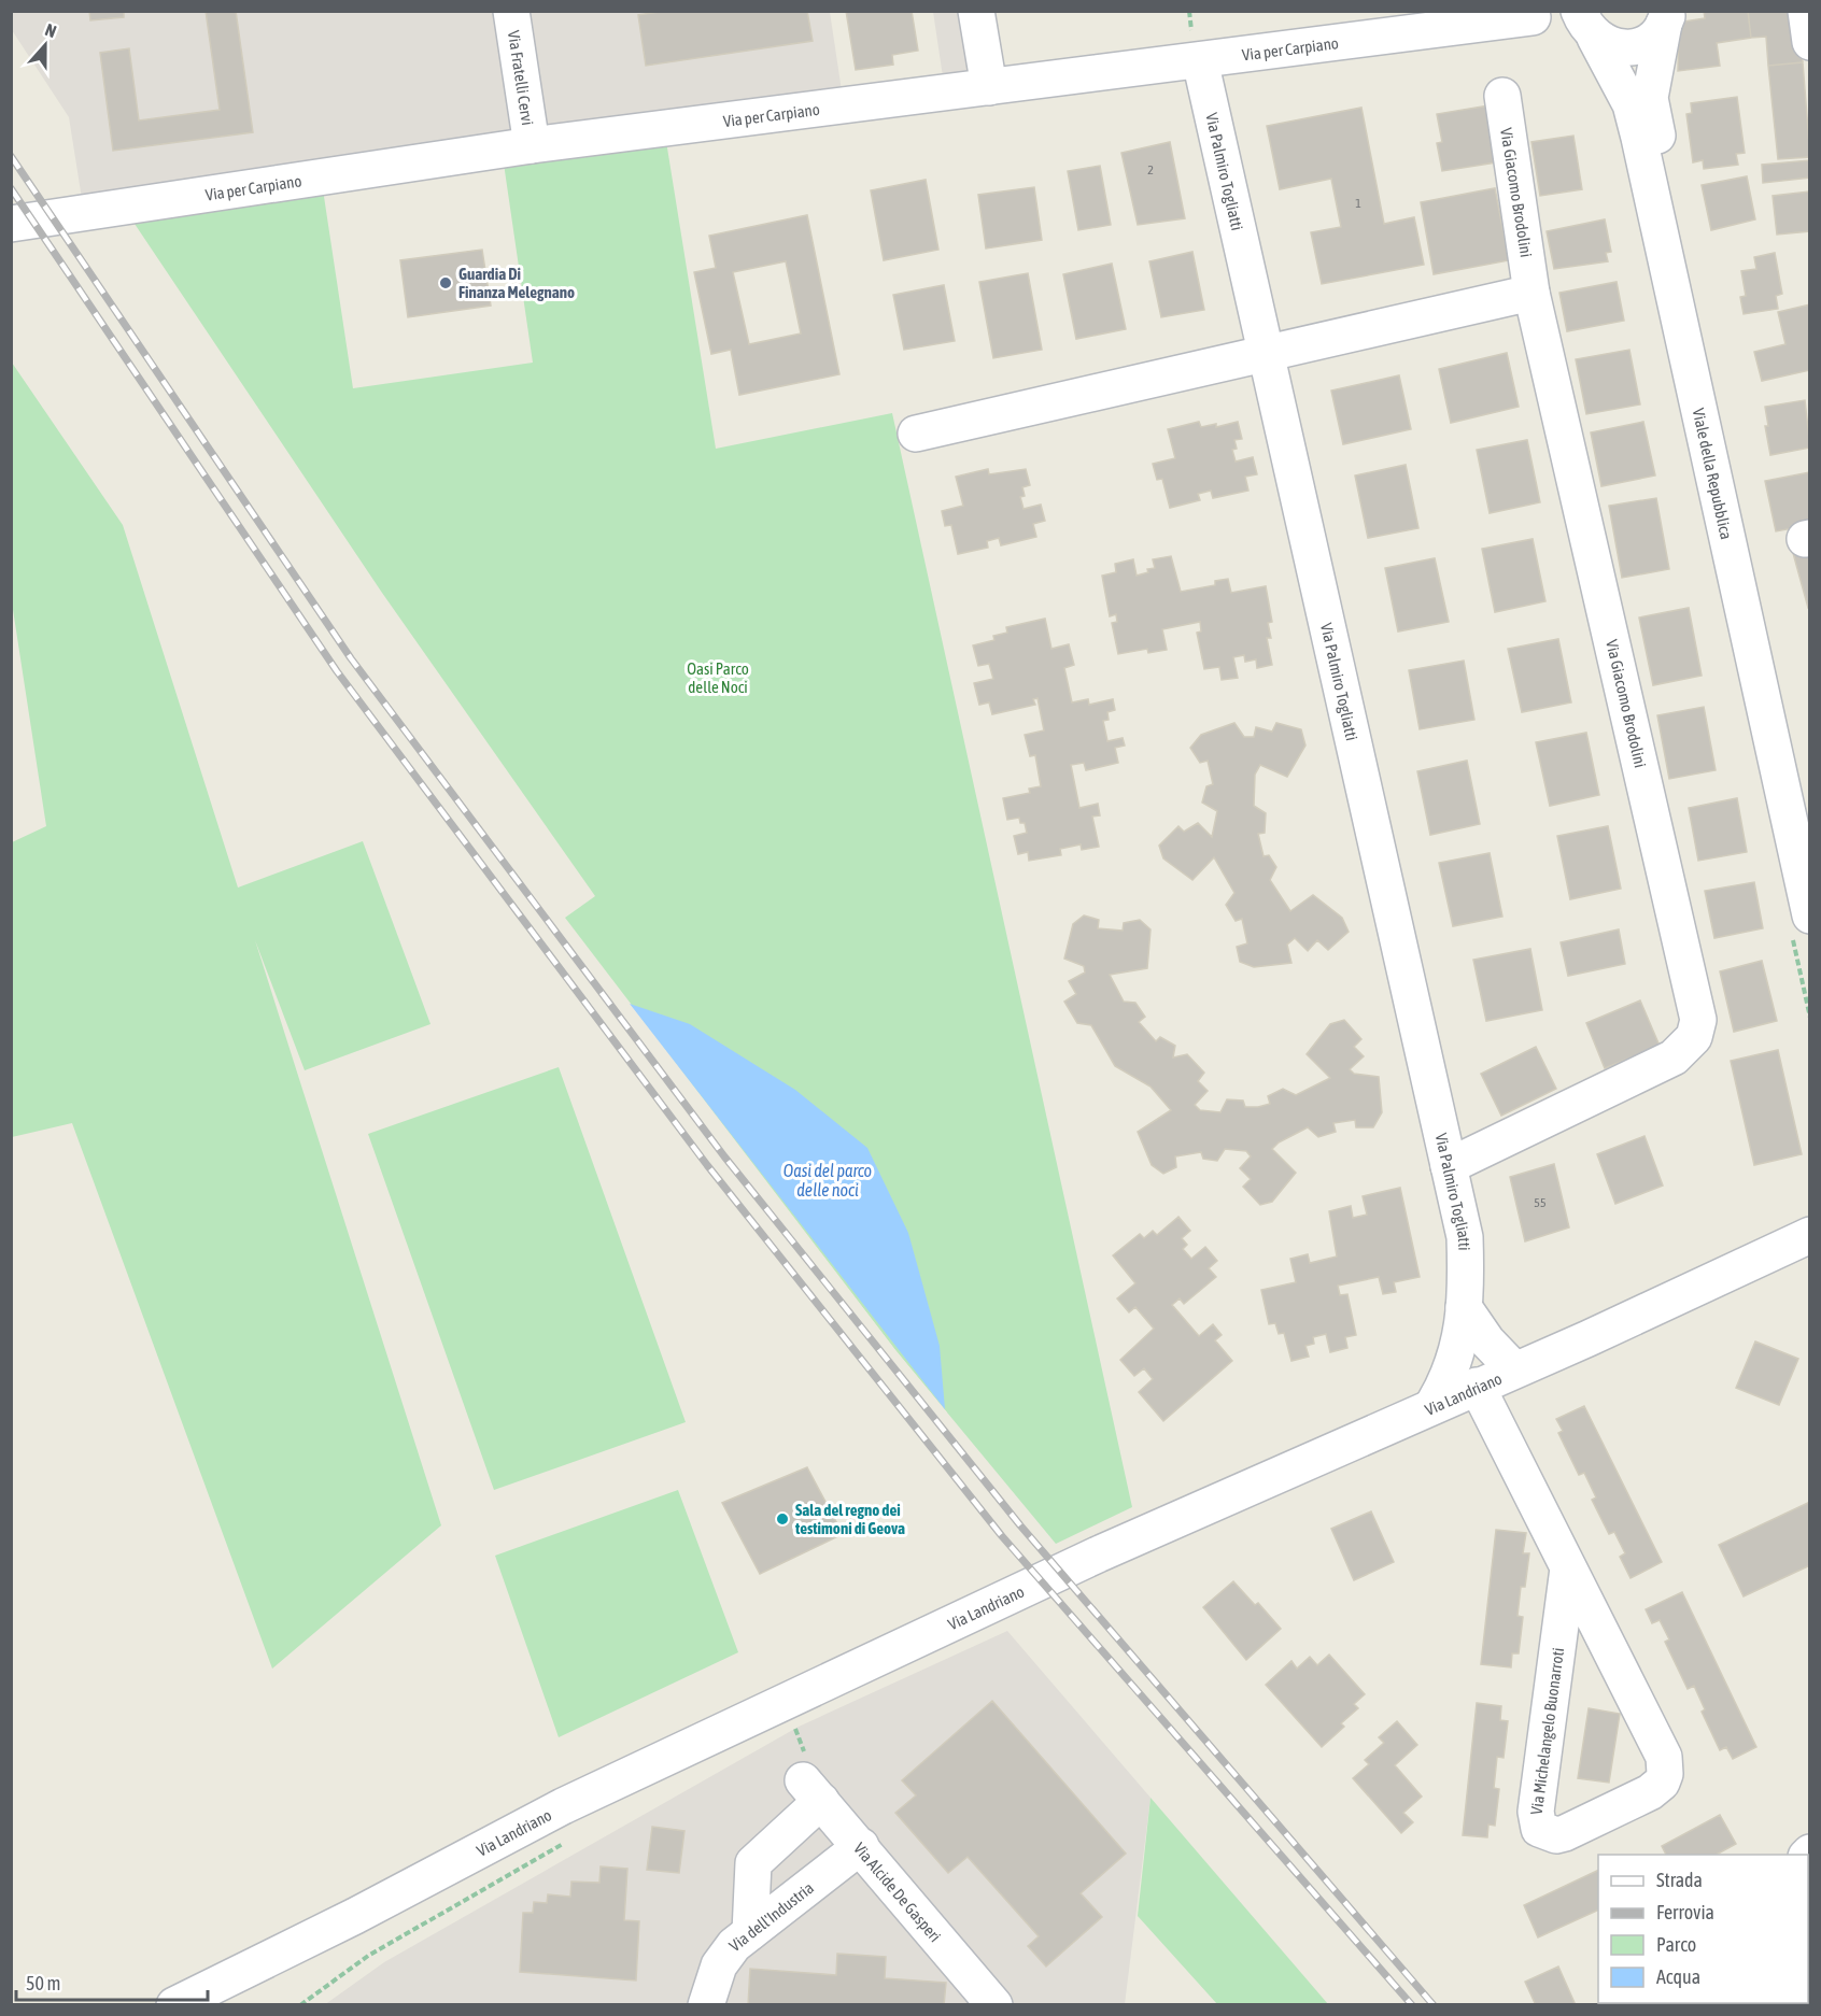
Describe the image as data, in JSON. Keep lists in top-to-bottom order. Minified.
{"streets":{"street":["Via per Carpiano","Via Fratelli Cervi","Via Palmiro Togliatti","Via Giacomo Brodolini","Viale della Repubblica","Via Landriano","Via Michelangelo Buonarroti","Via Alcide De Gasperi","Via dell'Industria"]},"crossings":[["Via per Carpiano","Via Fratelli Cervi"],["Via per Carpiano","Via Palmiro Togliatti"],["Via per Carpiano","Viale della Repubblica"],["Via Palmiro Togliatti","Via Giacomo Brodolini"],["Via Palmiro Togliatti","Via Landriano"],["Via Landriano","Via Michelangelo Buonarroti"],["Via Alcide De Gasperi","Via dell'Industria"]],"water":["Oasi del parco delle noci"],"parks":["Oasi Parco delle Noci"],"places":["Guardia Di Finanza Melegnano","Sala del regno dei testimoni di Geova"],"house_numbers":["2","1","55"],"legend":["Strada","Ferrovia","Parco","Acqua"],"scale_bar":"50 m","north":"top"}
